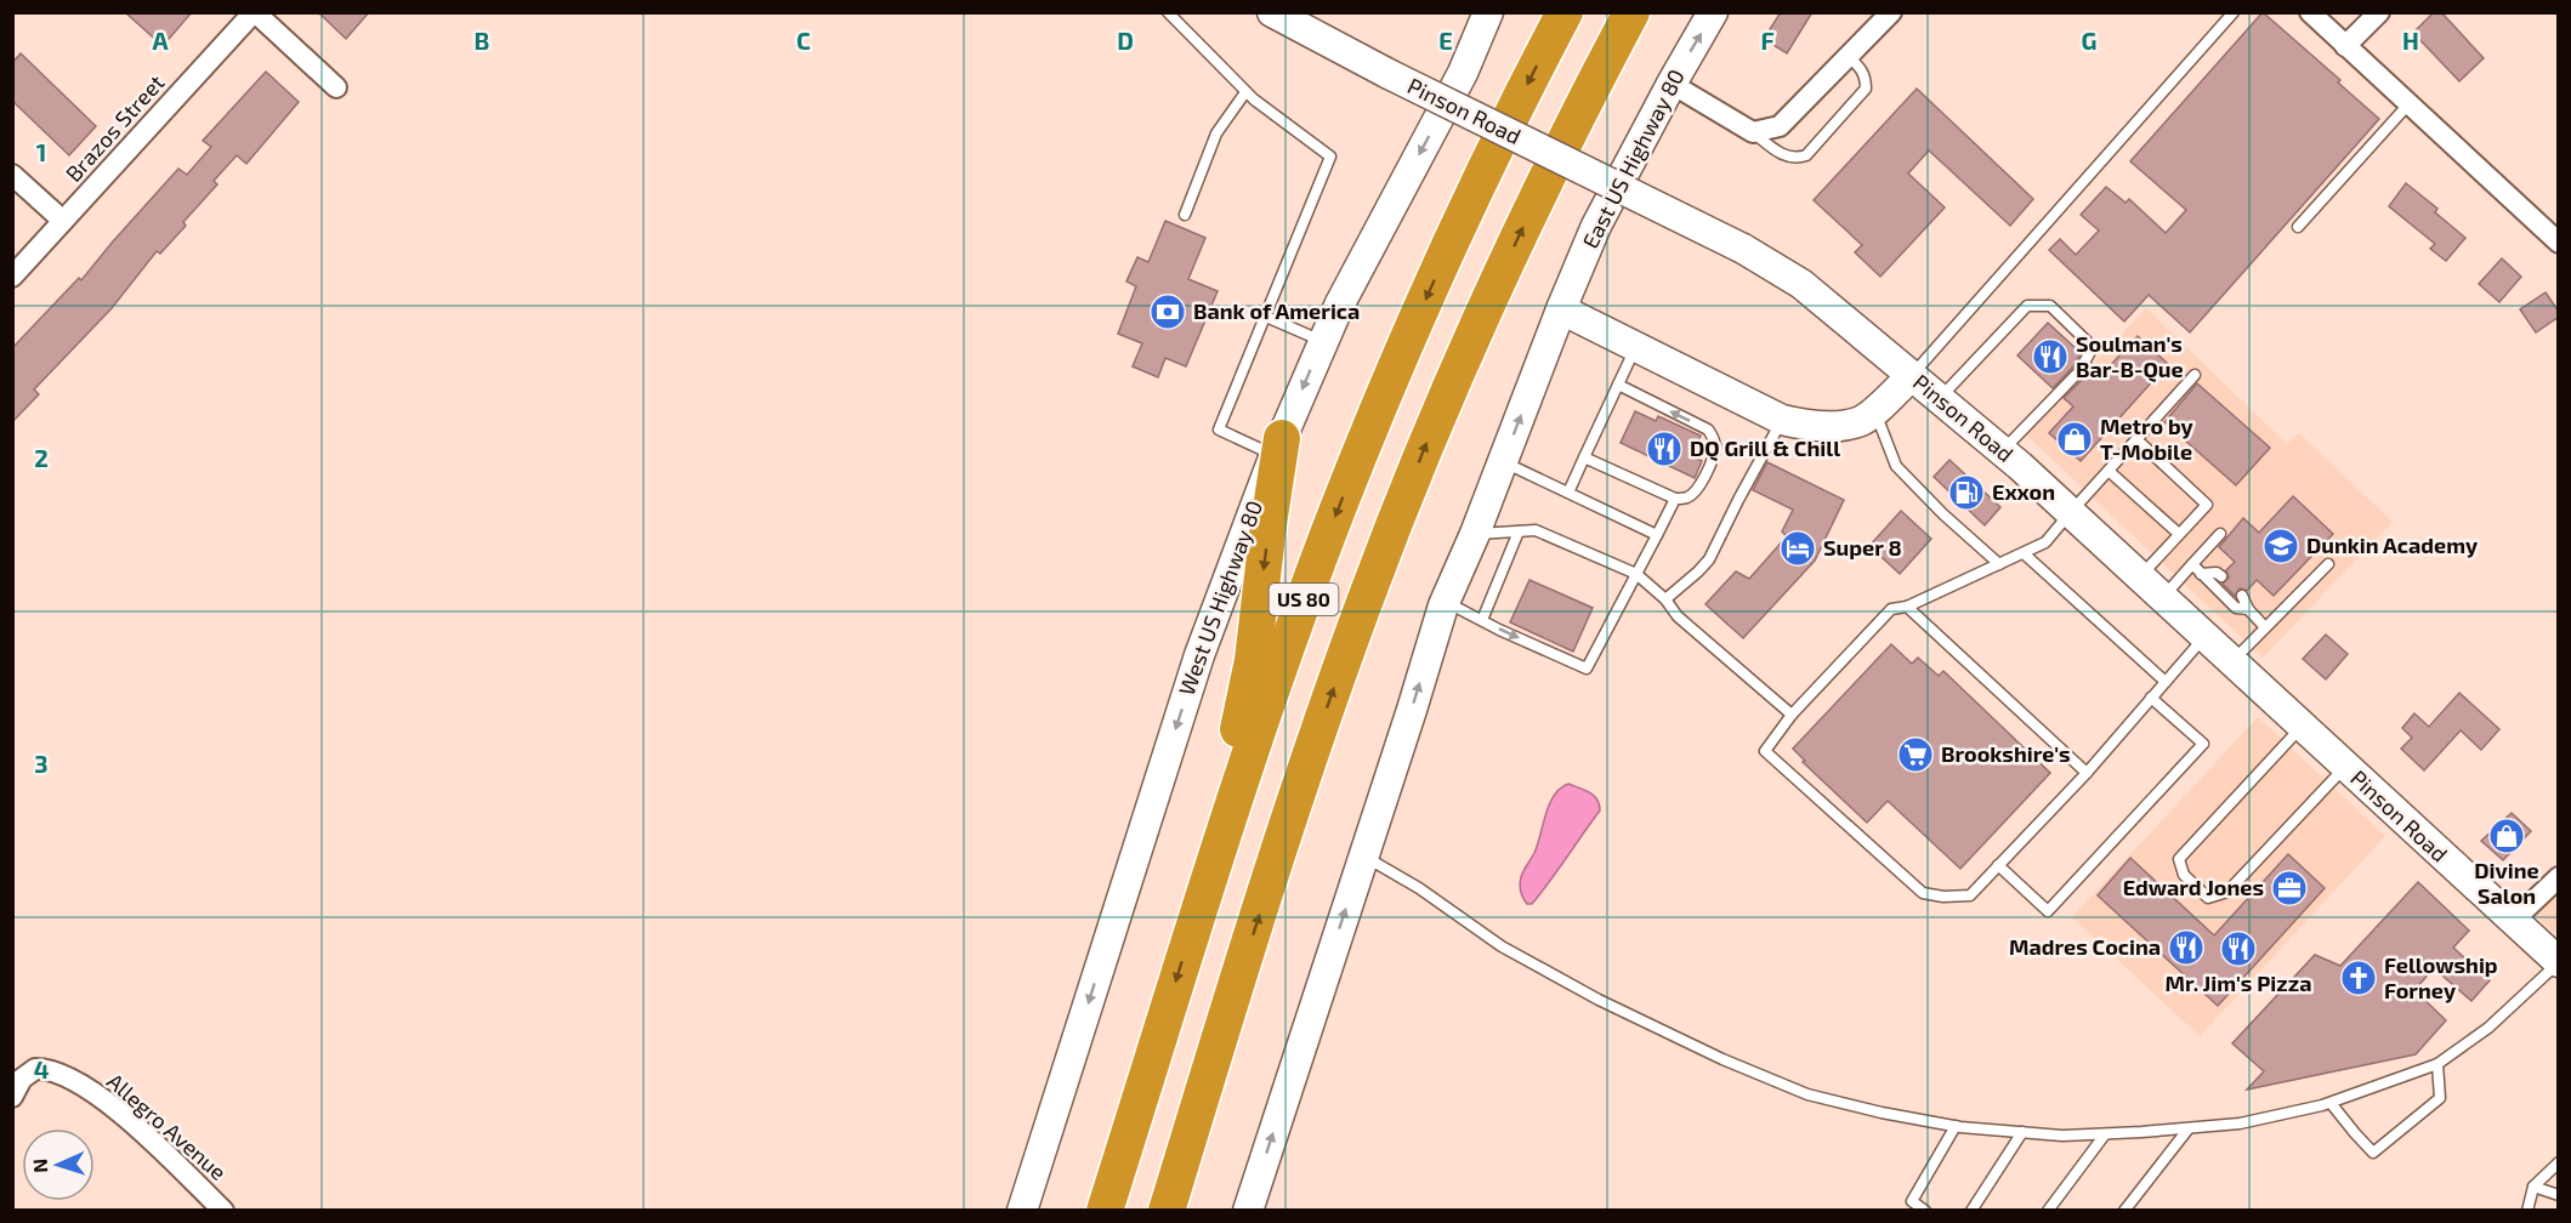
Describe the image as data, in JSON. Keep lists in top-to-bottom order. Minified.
{"streets":{"highway":["US 80"],"main road":["Pinson Road","East US Highway 80","West US Highway 80"],"street":["Brazos Street","Allegro Avenue"]},"places":{"bank":["Bank of America"],"restaurant":["Soulman's Bar-B-Que","DQ Grill & Chill","Madres Cocina","Mr. Jim's Pizza"],"shop":["Metro by T-Mobile","Divine Salon"],"fuel station":["Exxon"],"school or university":["Dunkin Academy"],"hotel":["Super 8"],"supermarket":["Brookshire's"],"office":["Edward Jones"],"church":["Fellowship Forney"]},"north":"left","grid":{"columns":["A","B","C","D","E","F","G","H"],"rows":["1","2","3","4"]}}
